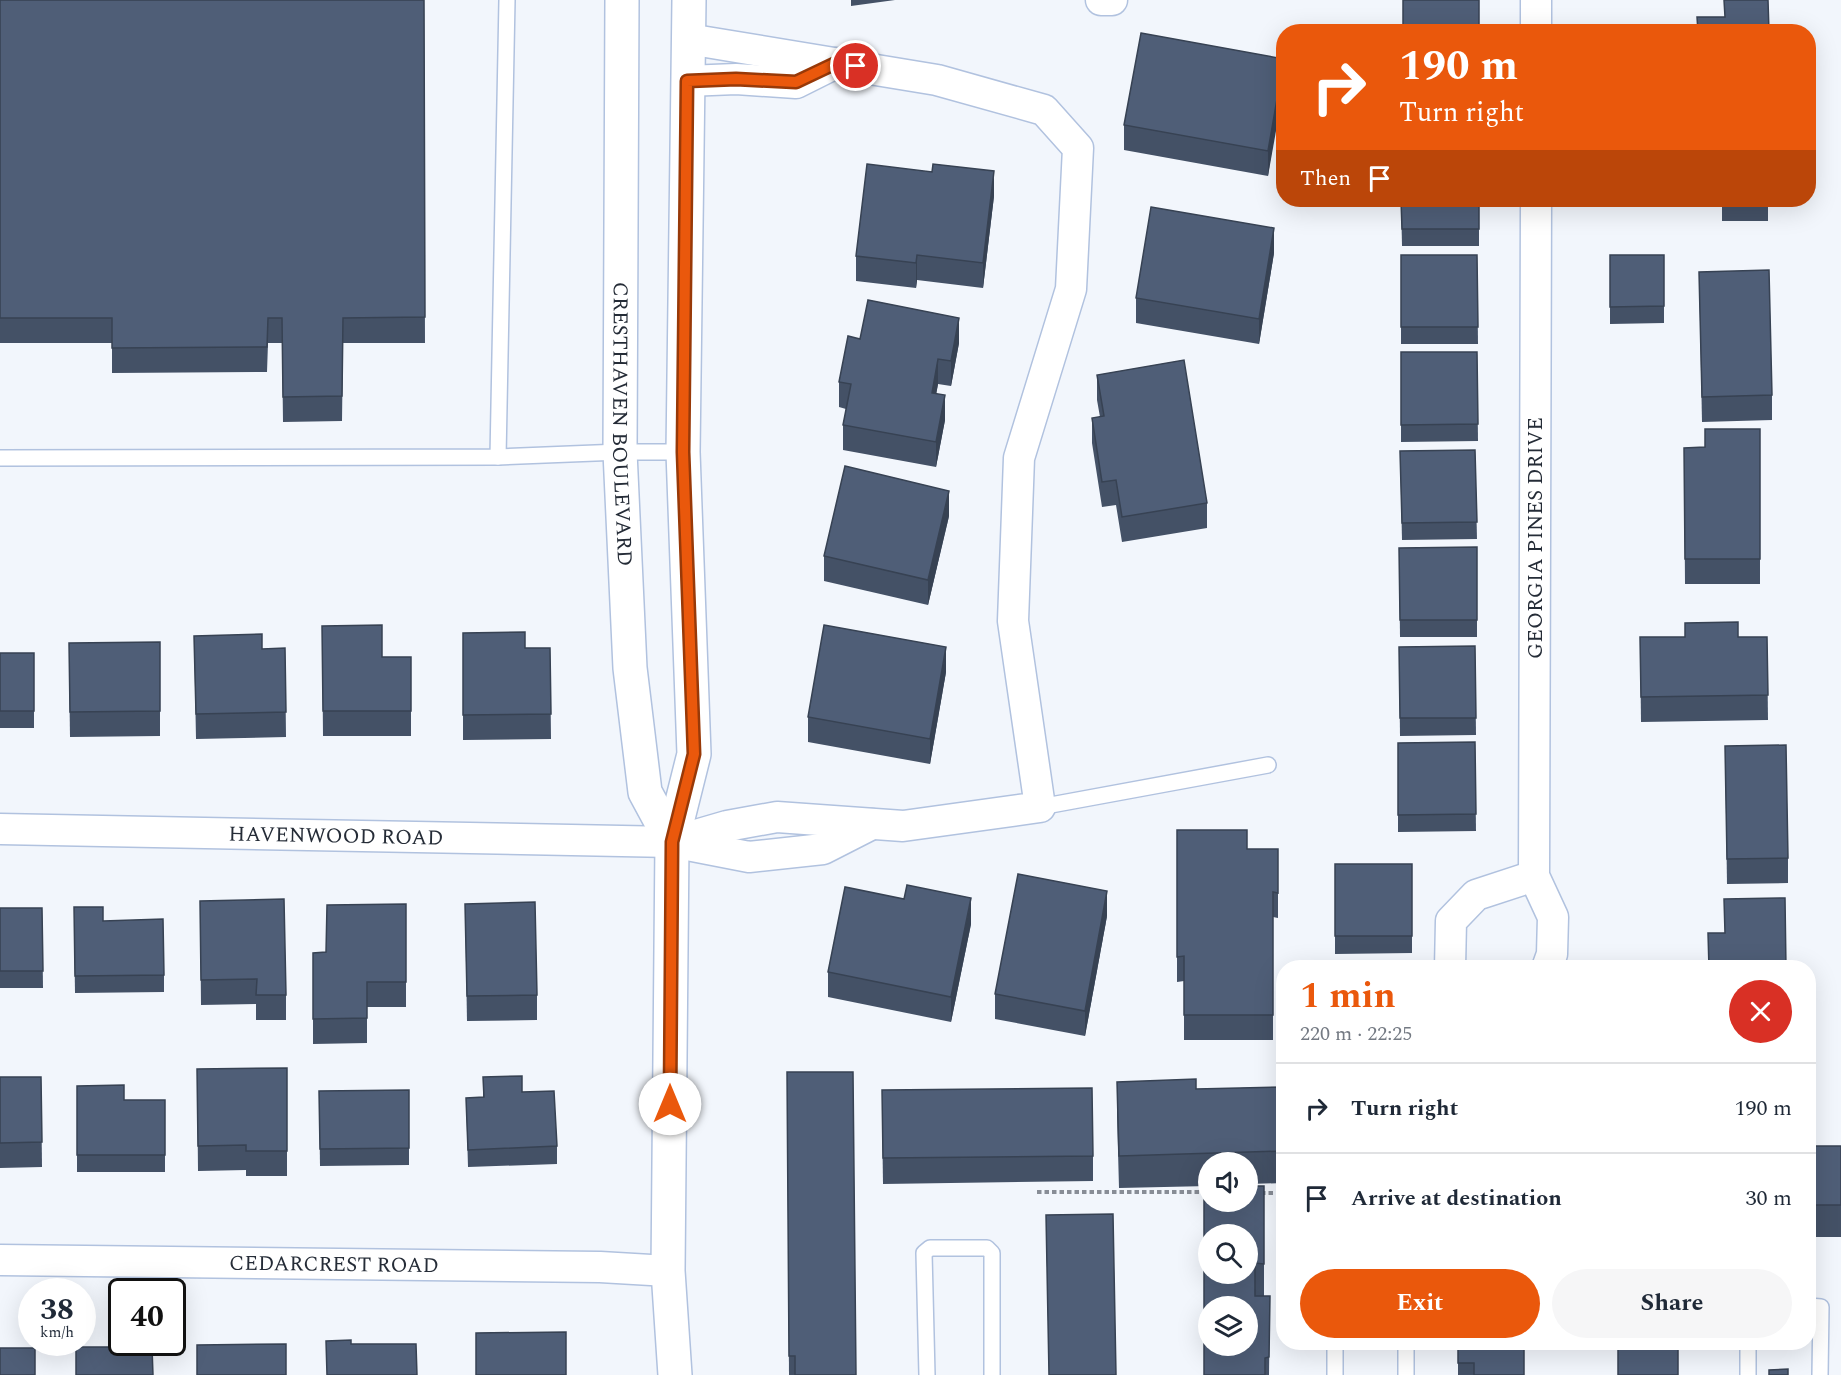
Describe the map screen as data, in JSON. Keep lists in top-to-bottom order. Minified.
{"streets":{"street":["CRESTHAVEN BOULEVARD","GEORGIA PINES DRIVE","HAVENWOOD ROAD","CEDARCREST ROAD"]},"crossings":[["CRESTHAVEN BOULEVARD","HAVENWOOD ROAD"],["CRESTHAVEN BOULEVARD","CEDARCREST ROAD"]],"page":{"turn":["190 m","Turn right"],"then":"Then","heading":["1 min","220 m · 22:25"],"list":[{"name":"Turn right","value":"190 m"},{"name":"Arrive at destination","value":"30 m"}],"buttons":["Exit","Share"],"speed":"38 km/h","limit":"40"}}
